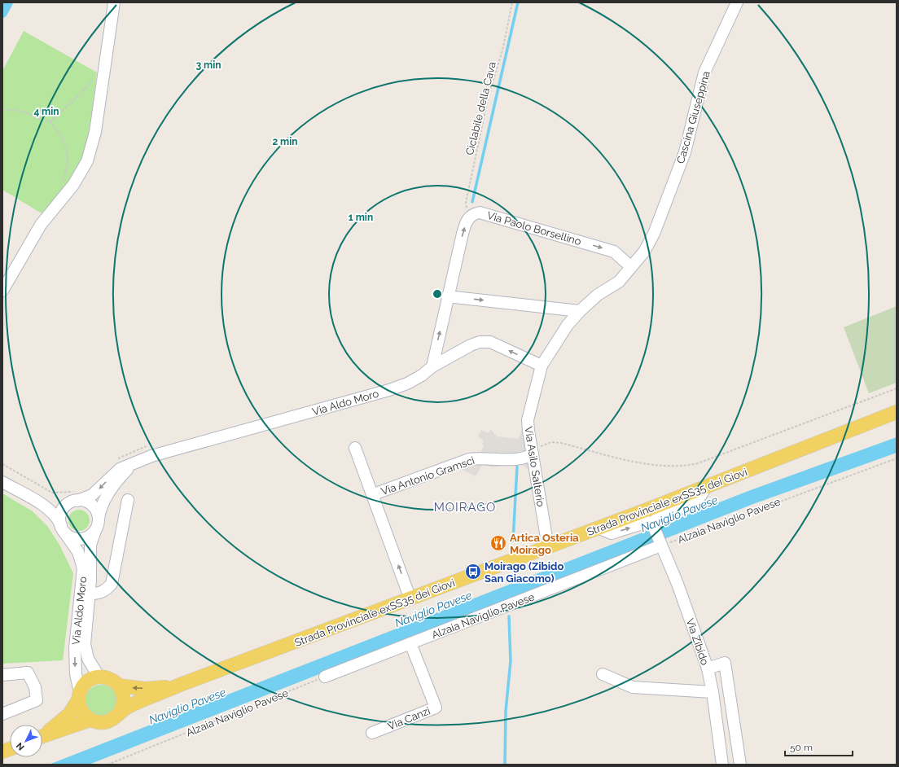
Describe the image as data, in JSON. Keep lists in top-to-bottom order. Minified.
{"streets":{"main road":["Strada Provinciale exSS35 dei Giovi"],"street":["Cascina Giuseppina","Via Paolo Borsellino","Via Aldo Moro","Via Asilo Salterio","Via Antonio Gramsci","Alzaia Naviglio Pavese","Via Zibido","Via Canzi"],"path":["Ciclabile della Cava"]},"crossings":[["Ciclabile della Cava","Via Paolo Borsellino"],["Cascina Giuseppina","Via Paolo Borsellino"],["Cascina Giuseppina","Via Asilo Salterio"],["Via Paolo Borsellino","Via Asilo Salterio"],["Via Aldo Moro","Via Asilo Salterio"],["Via Asilo Salterio","Via Antonio Gramsci"],["Via Asilo Salterio","Strada Provinciale exSS35 dei Giovi"],["Via Antonio Gramsci","Strada Provinciale exSS35 dei Giovi"],["Alzaia Naviglio Pavese","Via Zibido"],["Alzaia Naviglio Pavese","Via Canzi"]],"one_way":["Via Antonio Gramsci"],"districts":["MOIRAGO"],"water":["Naviglio Pavese"],"places":{"restaurant":["Artica Osteria Moirago"],"bus stop":["Moirago (Zibido San Giacomo)"]},"scale_bar":"50 m","north":"bottom left","rings":["3 min","4 min","2 min","1 min"]}
